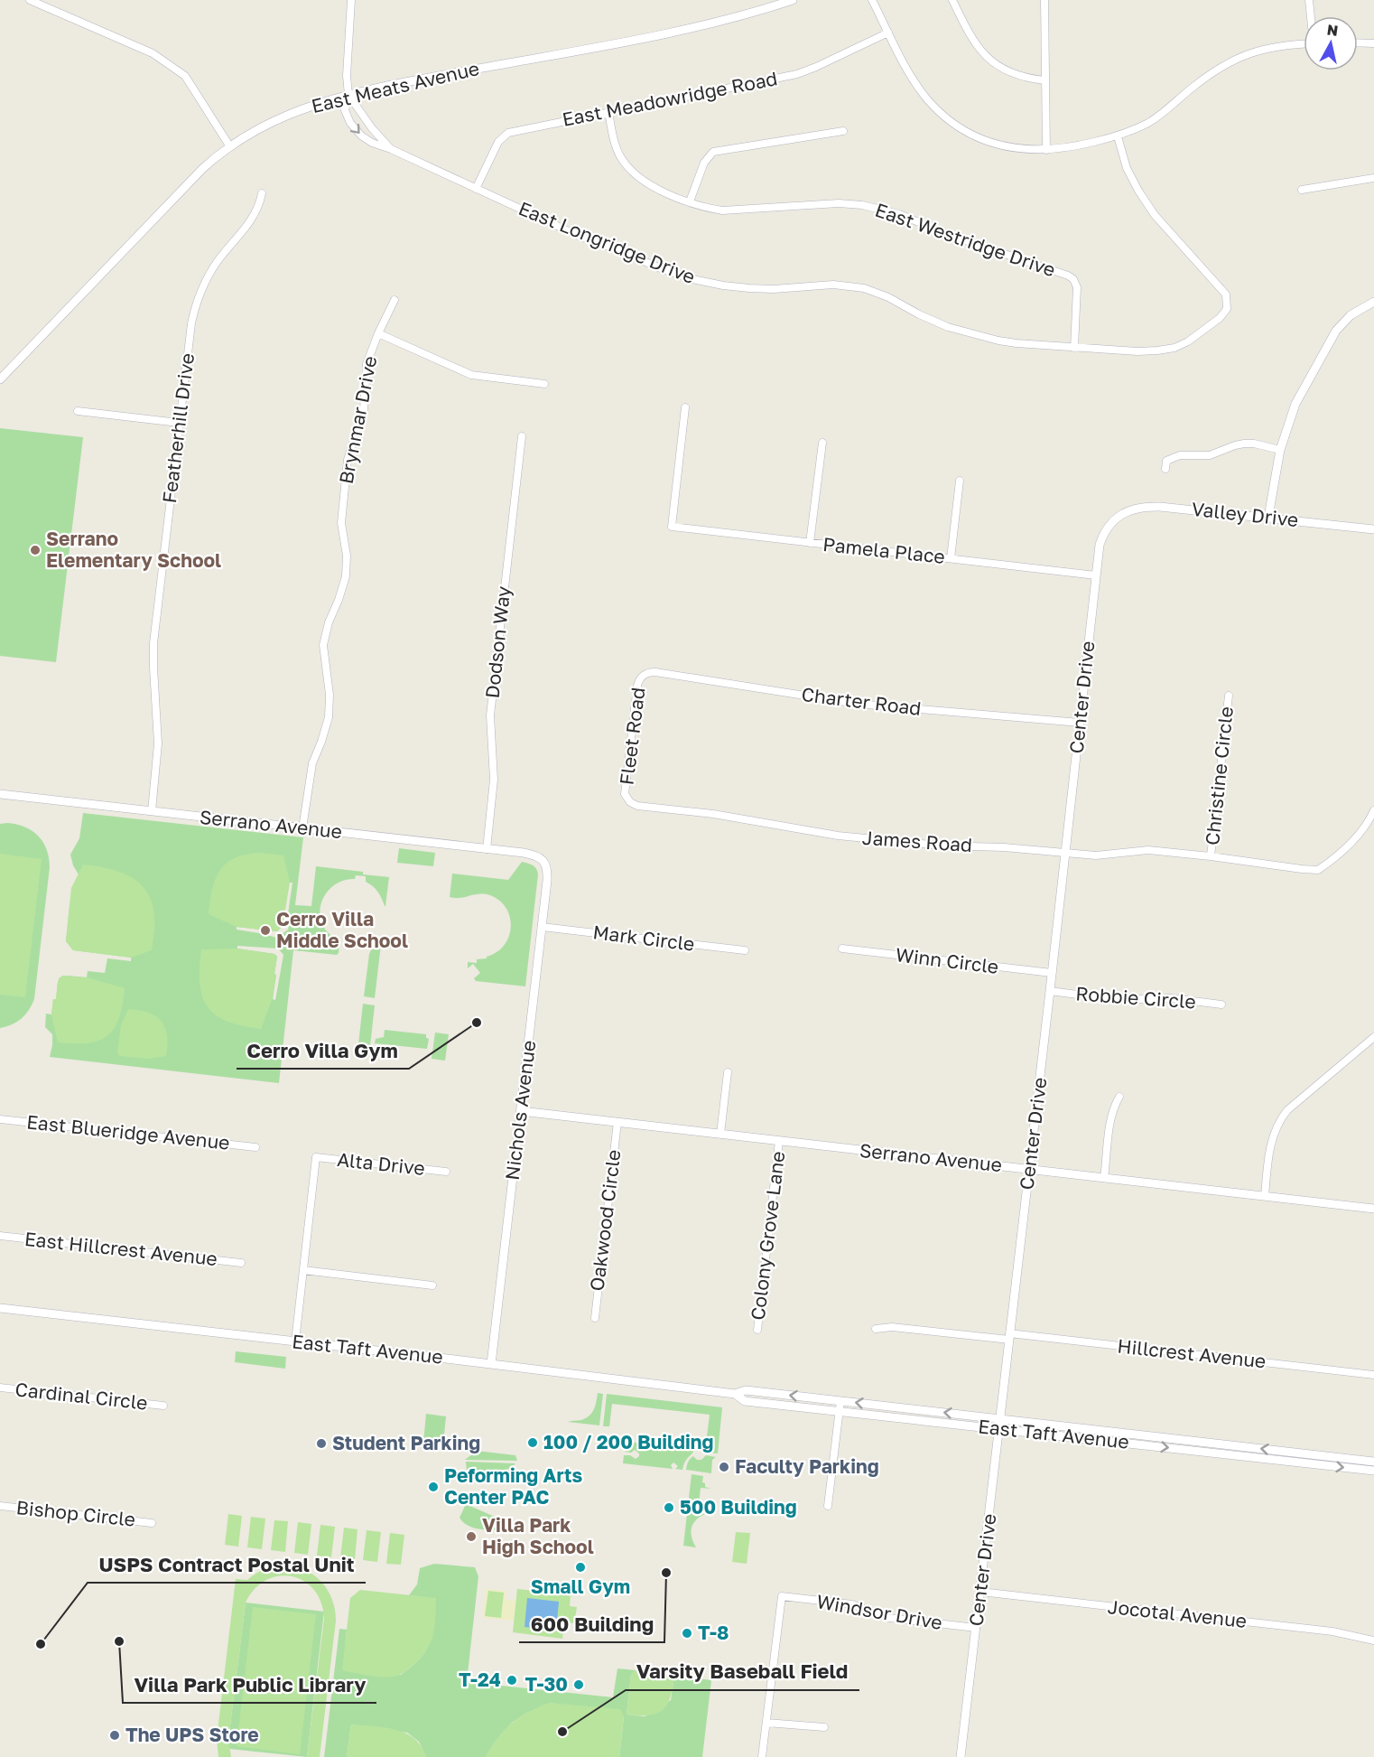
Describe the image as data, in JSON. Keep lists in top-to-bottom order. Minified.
{"streets":{"street":["East Meats Avenue","East Meadowridge Road","East Westridge Drive","East Longridge Drive","Brynmar Drive","Featherhill Drive","Valley Drive","Pamela Place","Dodson Way","Center Drive","Charter Road","Fleet Road","Christine Circle","Serrano Avenue","James Road","Mark Circle","Winn Circle","Robbie Circle","Nichols Avenue","East Blueridge Avenue","Alta Drive","Oakwood Circle","Colony Grove Lane","East Hillcrest Avenue","East Taft Avenue","Hillcrest Avenue","Cardinal Circle","Bishop Circle","Windsor Drive","Jocotal Avenue"]},"crossings":[["East Meats Avenue","East Longridge Drive"],["East Meadowridge Road","East Westridge Drive"],["East Meadowridge Road","East Longridge Drive"],["East Westridge Drive","East Longridge Drive"],["Brynmar Drive","Serrano Avenue"],["Featherhill Drive","Serrano Avenue"],["Valley Drive","Center Drive"],["Pamela Place","Center Drive"],["Dodson Way","Serrano Avenue"],["Center Drive","Charter Road"],["Center Drive","Serrano Avenue"],["Center Drive","James Road"],["Center Drive","Winn Circle"],["Center Drive","Robbie Circle"],["Center Drive","East Taft Avenue"],["Center Drive","Hillcrest Avenue"],["Center Drive","Windsor Drive"],["Center Drive","Jocotal Avenue"],["Charter Road","Fleet Road"],["Fleet Road","James Road"],["Christine Circle","James Road"],["Serrano Avenue","Nichols Avenue"],["Serrano Avenue","Oakwood Circle"],["Serrano Avenue","Colony Grove Lane"],["Mark Circle","Nichols Avenue"],["Nichols Avenue","East Taft Avenue"]],"places":["Serrano Elementary School","Cerro Villa Middle School","Cerro Villa Gym","100 / 200 Building","Student Parking","Faculty Parking","Peforming Arts Center PAC","500 Building","Villa Park High School","Small Gym","600 Building","T-8","Villa Park Public Library","USPS Contract Postal Unit","T-24","T-30","Varsity Baseball Field","The UPS Store"],"north":"top"}
